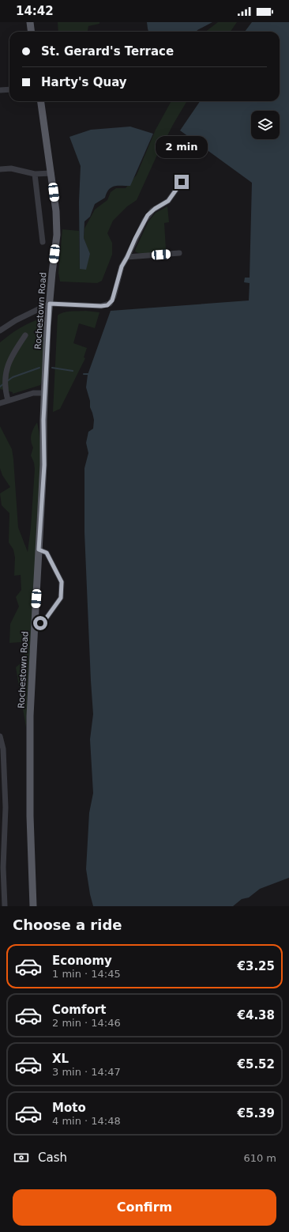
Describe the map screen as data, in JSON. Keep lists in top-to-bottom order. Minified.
{"streets":{"main road":["Rochestown Road"]},"page":{"status":"14:42","banner":["St. Gerard's Terrace","Harty's Quay"],"bubble":"2 min","heading":"Choose a ride","list":[{"name":"Economy","note":"1 min · 14:45","value":"€3.25"},{"name":"Comfort","note":"2 min · 14:46","value":"€4.38"},{"name":"XL","note":"3 min · 14:47","value":"€5.52"},{"name":"Moto","note":"4 min · 14:48","value":"€5.39"}],"pay":["Cash","610 m"],"buttons":"Confirm"}}
